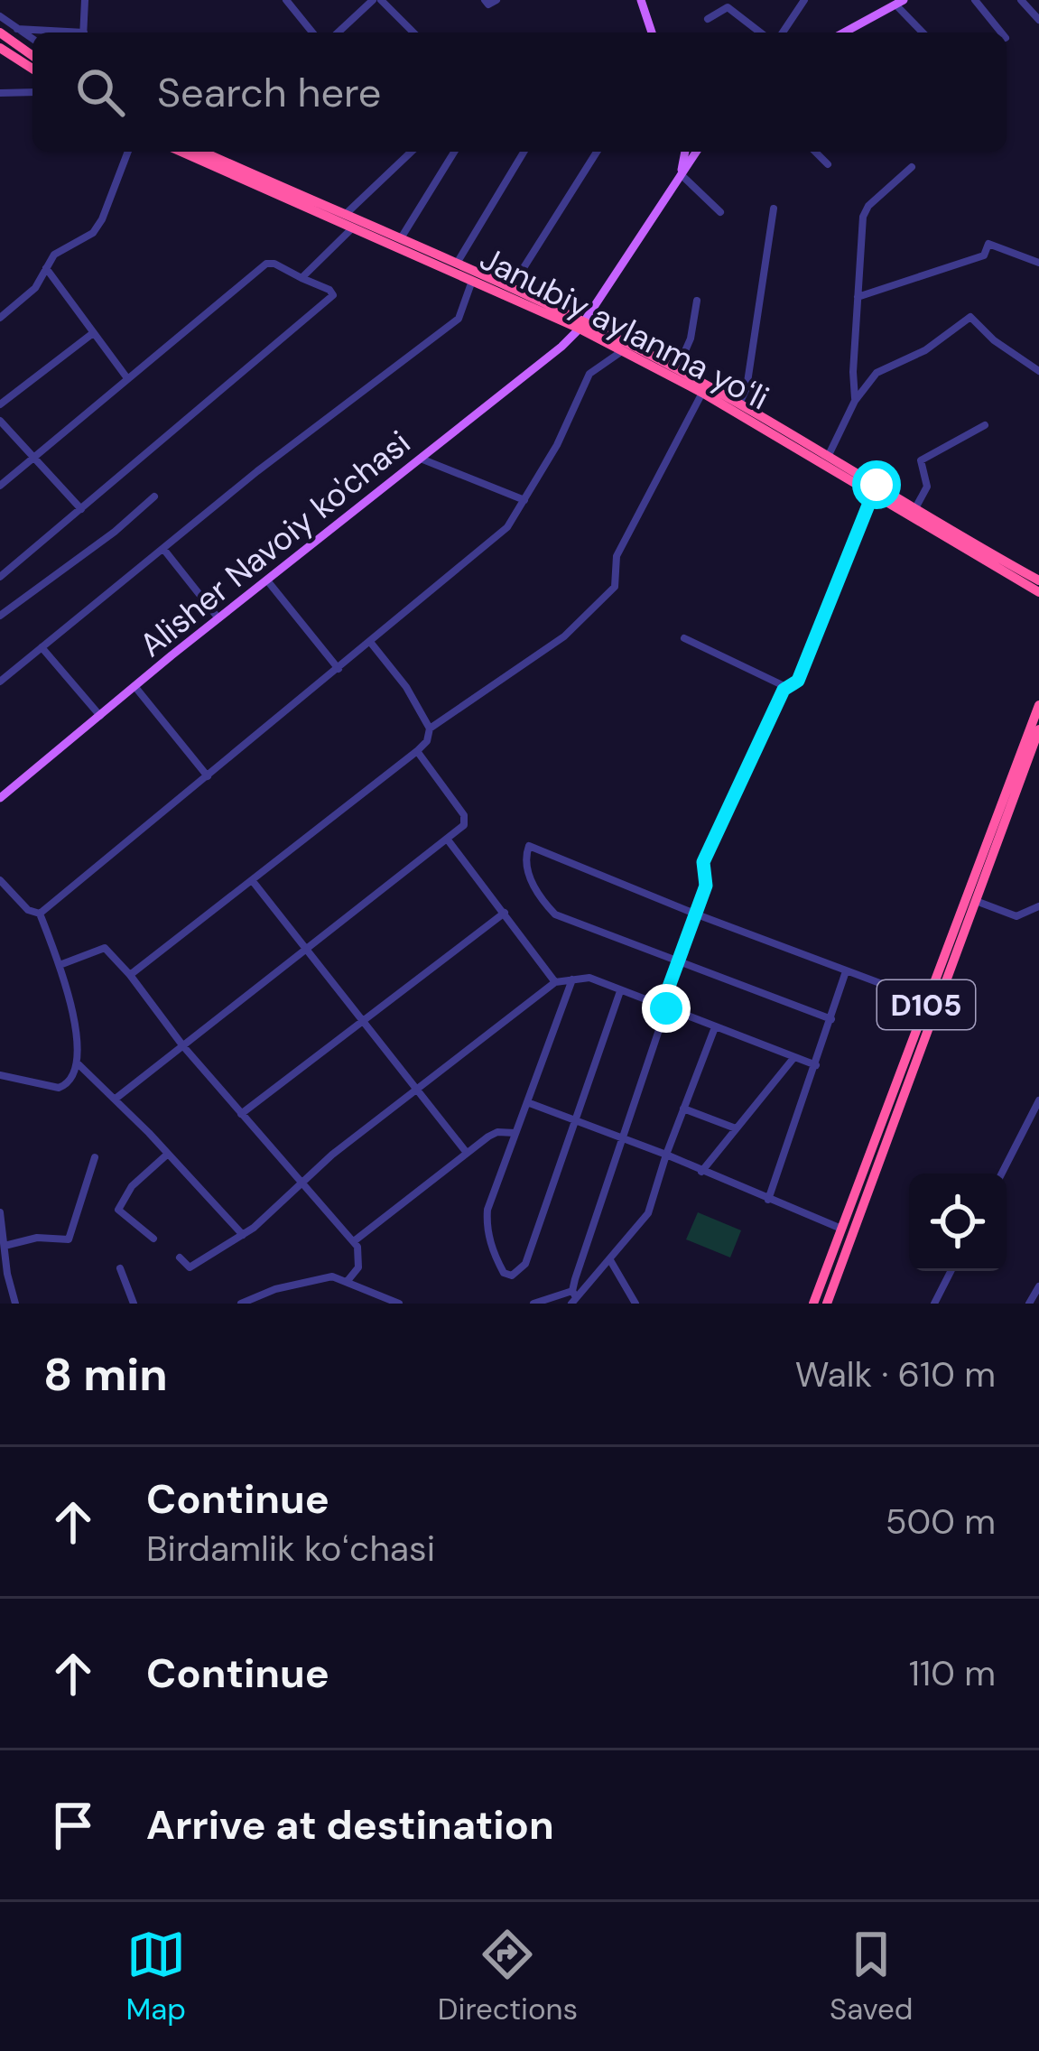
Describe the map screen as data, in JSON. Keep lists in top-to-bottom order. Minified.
{"streets":{"highway":["Janubiy aylanma yoʻli","D105"],"main road":["Alisher Navoiy ko'chasi"]},"crossings":[["Janubiy aylanma yoʻli","Alisher Navoiy ko'chasi"]],"page":{"search":"Search here","heading":["8 min","Walk · 610 m"],"list":[["Continue","Birdamlik koʻchasi","500 m"],["Continue","110 m"],"Arrive at destination"],"nav":["Map","Directions","Saved"]}}
